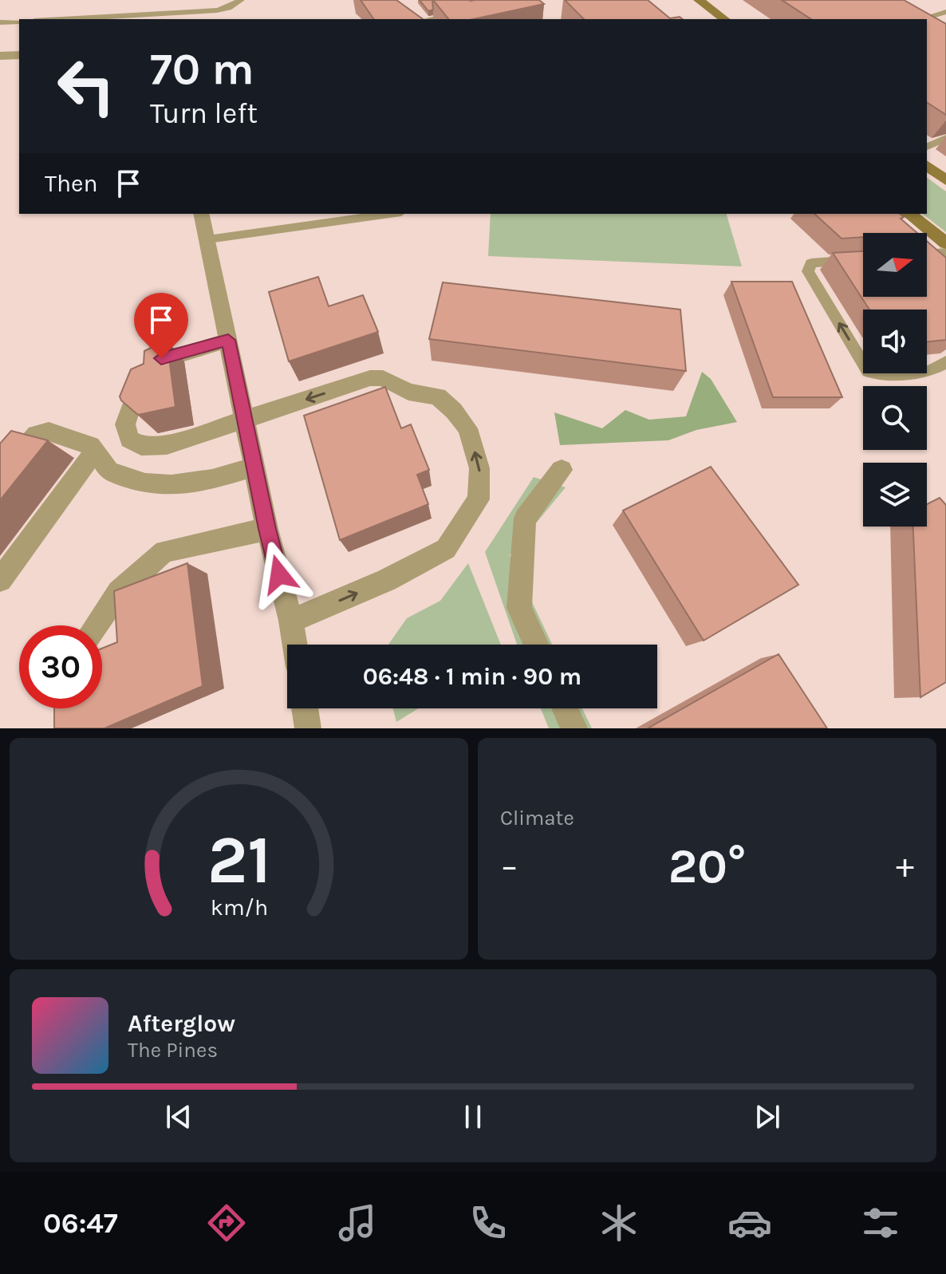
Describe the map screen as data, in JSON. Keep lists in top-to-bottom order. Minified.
{"north":"right","page":{"turn":["70 m","Turn left"],"then":"Then","limit":"30","trip":"06:48 · 1 min · 90 m","tile":"Climate","heat":["−","20°","+"],"song":["Afterglow","The Pines"],"tabs":"06:47","gauge":["21","km/h"]}}
